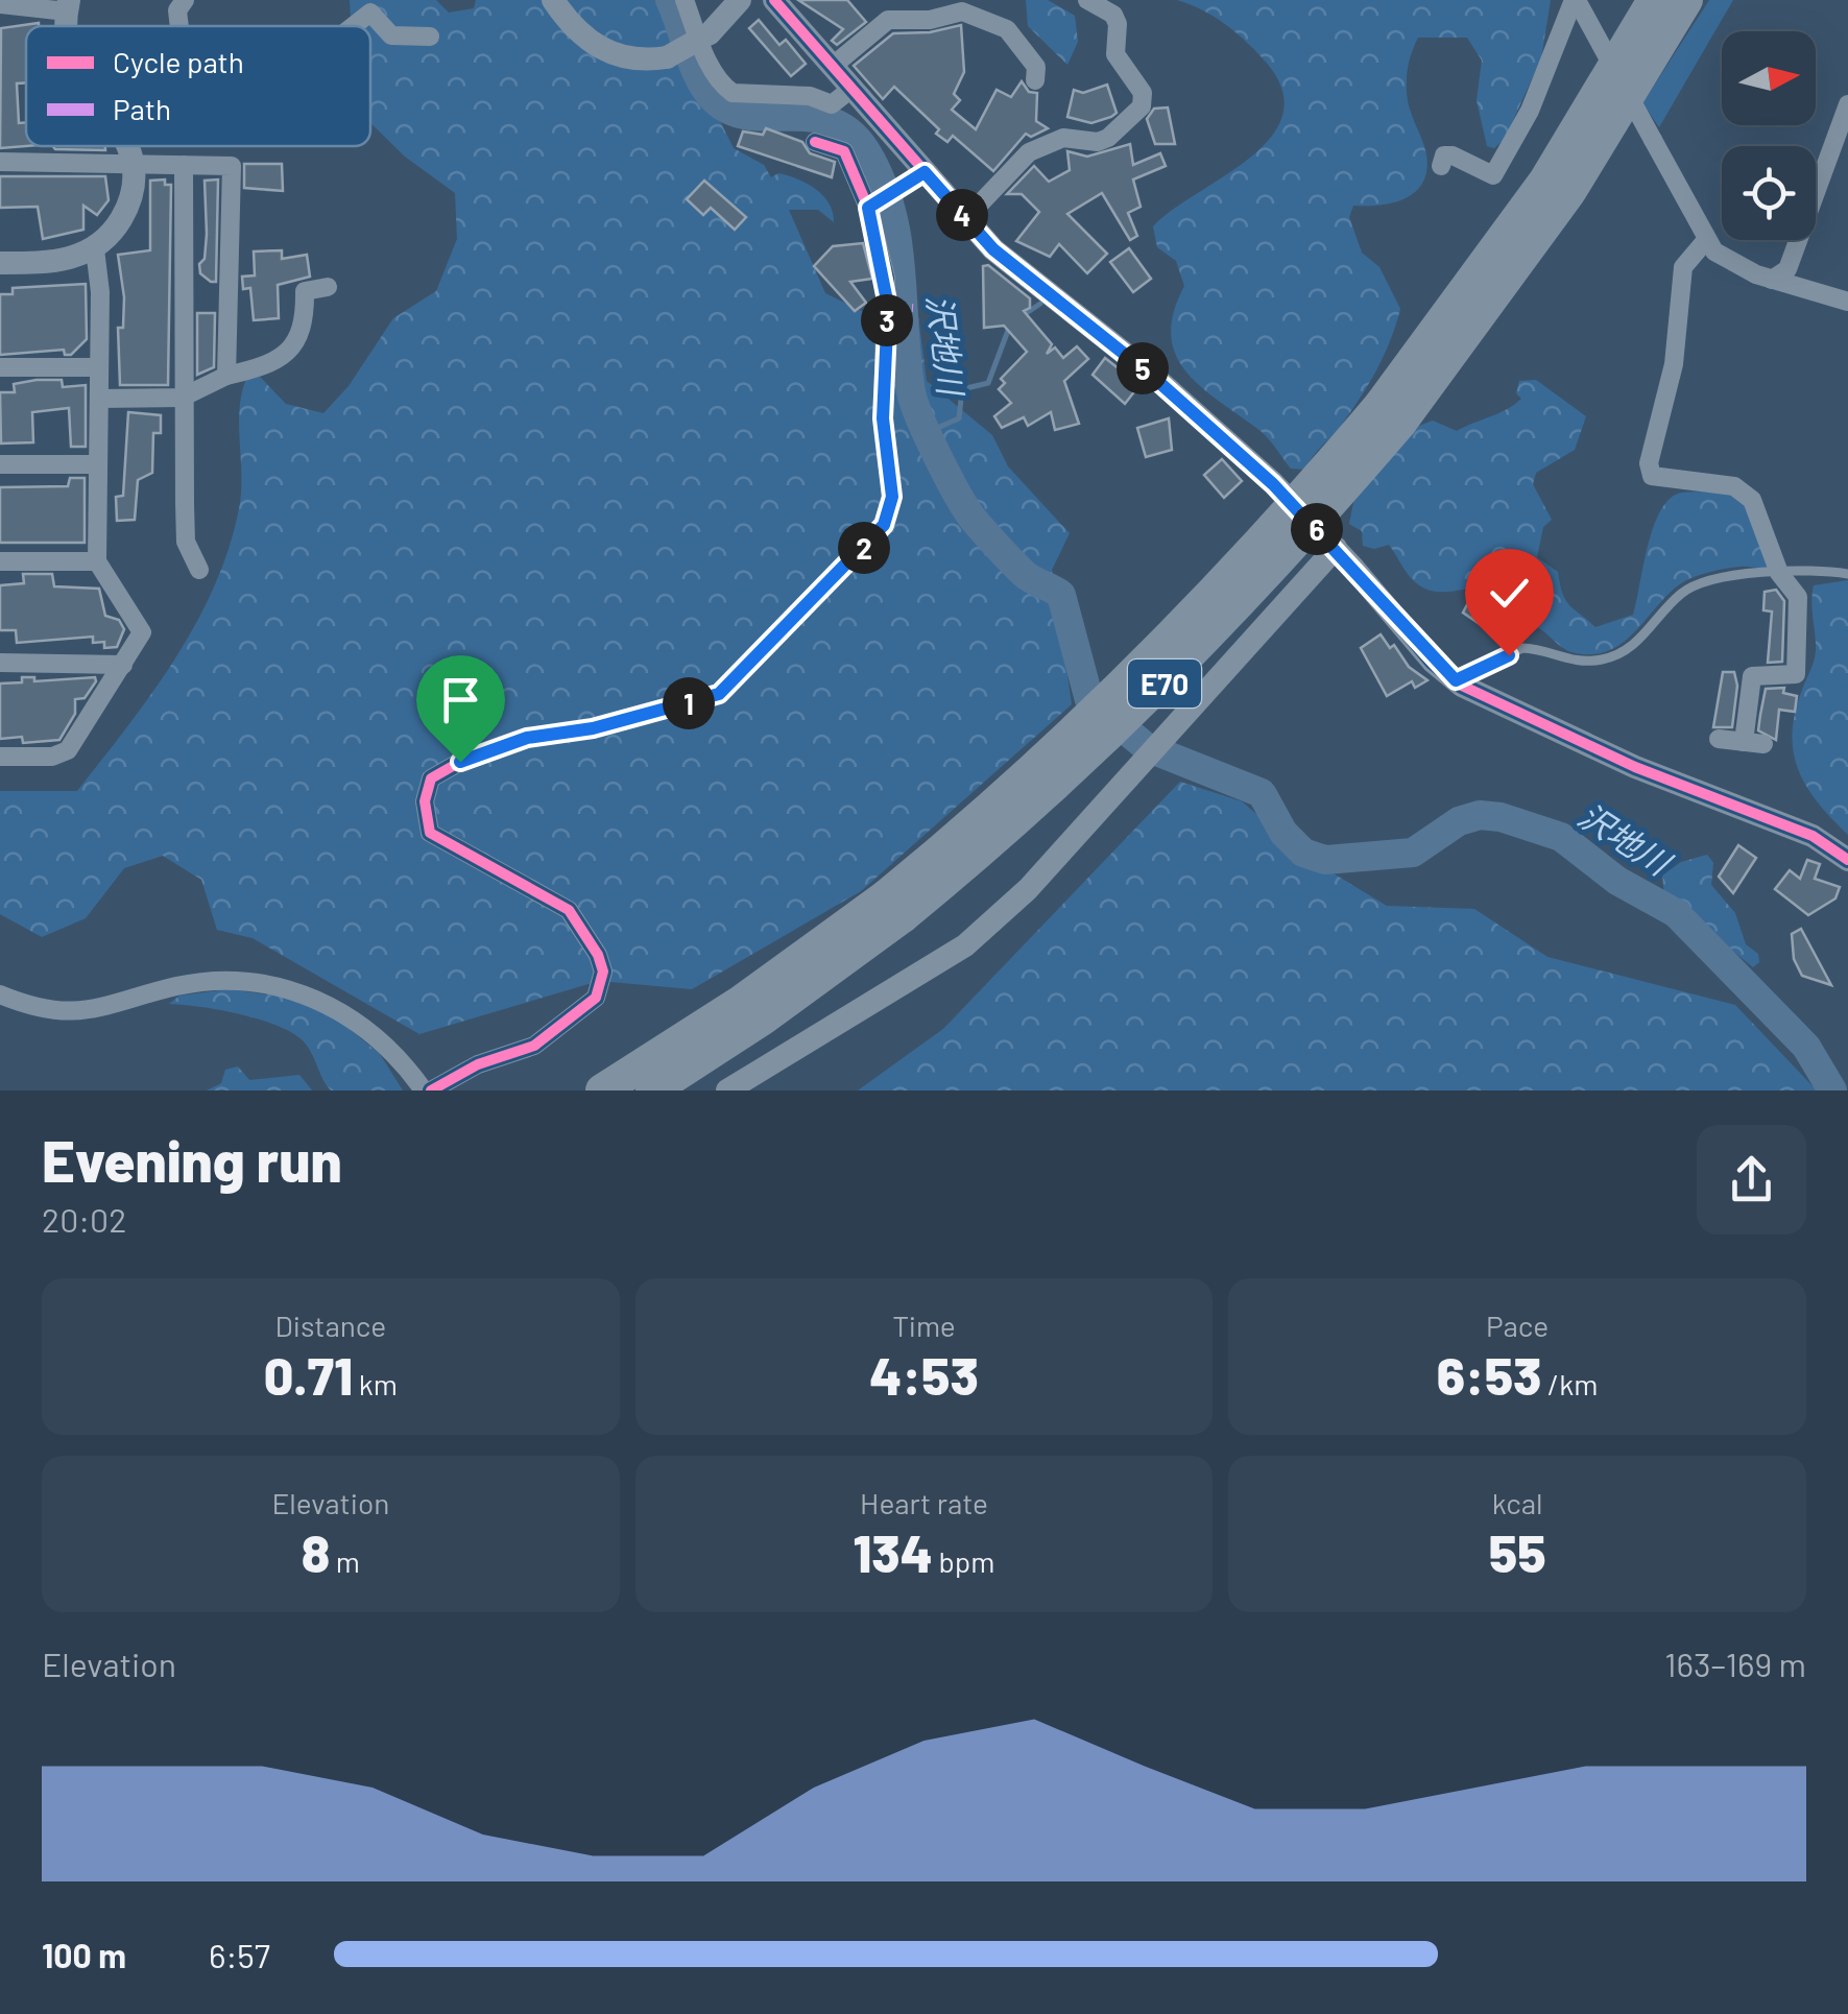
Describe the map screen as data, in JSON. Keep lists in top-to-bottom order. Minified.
{"streets":{"highway":["E70"]},"water":["沢地川"],"legend":["Cycle path","Path"],"north":"right","page":{"pins":["4","3","5","6","2","1"],"heading":["Evening run","20:02"],"stats":[["Distance","0.71 km"],["Time","4:53"],["Pace","6:53 /km"],["Elevation","8 m"],["Heart rate","134 bpm"],["kcal","55"]],"chart":["Elevation","163–169 m"],"list":[{"name":"100 m","note":"6:57"}]}}
